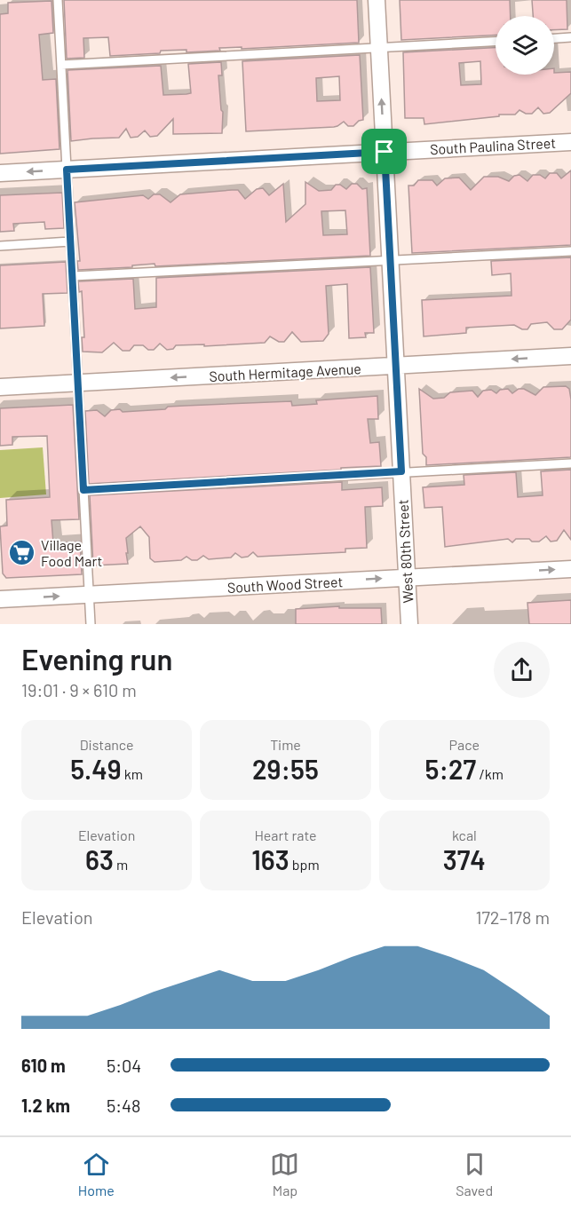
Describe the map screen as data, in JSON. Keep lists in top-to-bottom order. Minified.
{"streets":{"street":["South Paulina Street","South Hermitage Avenue","West 80th Street","South Wood Street"]},"crossings":[["South Paulina Street","West 80th Street"],["South Hermitage Avenue","West 80th Street"],["West 80th Street","South Wood Street"]],"one_way":["South Hermitage Avenue","South Wood Street"],"places":{"supermarket":["Village Food Mart"]},"page":{"heading":["Evening run","19:01 · 9 × 610 m"],"stats":[["Distance","5.49 km"],["Time","29:55"],["Pace","5:27 /km"],["Elevation","63 m"],["Heart rate","163 bpm"],["kcal","374"]],"chart":["Elevation","172–178 m"],"list":[{"name":"610 m","note":"5:04"},{"name":"1.2 km","note":"5:48"}],"tabs":["Home","Map","Saved"]}}
